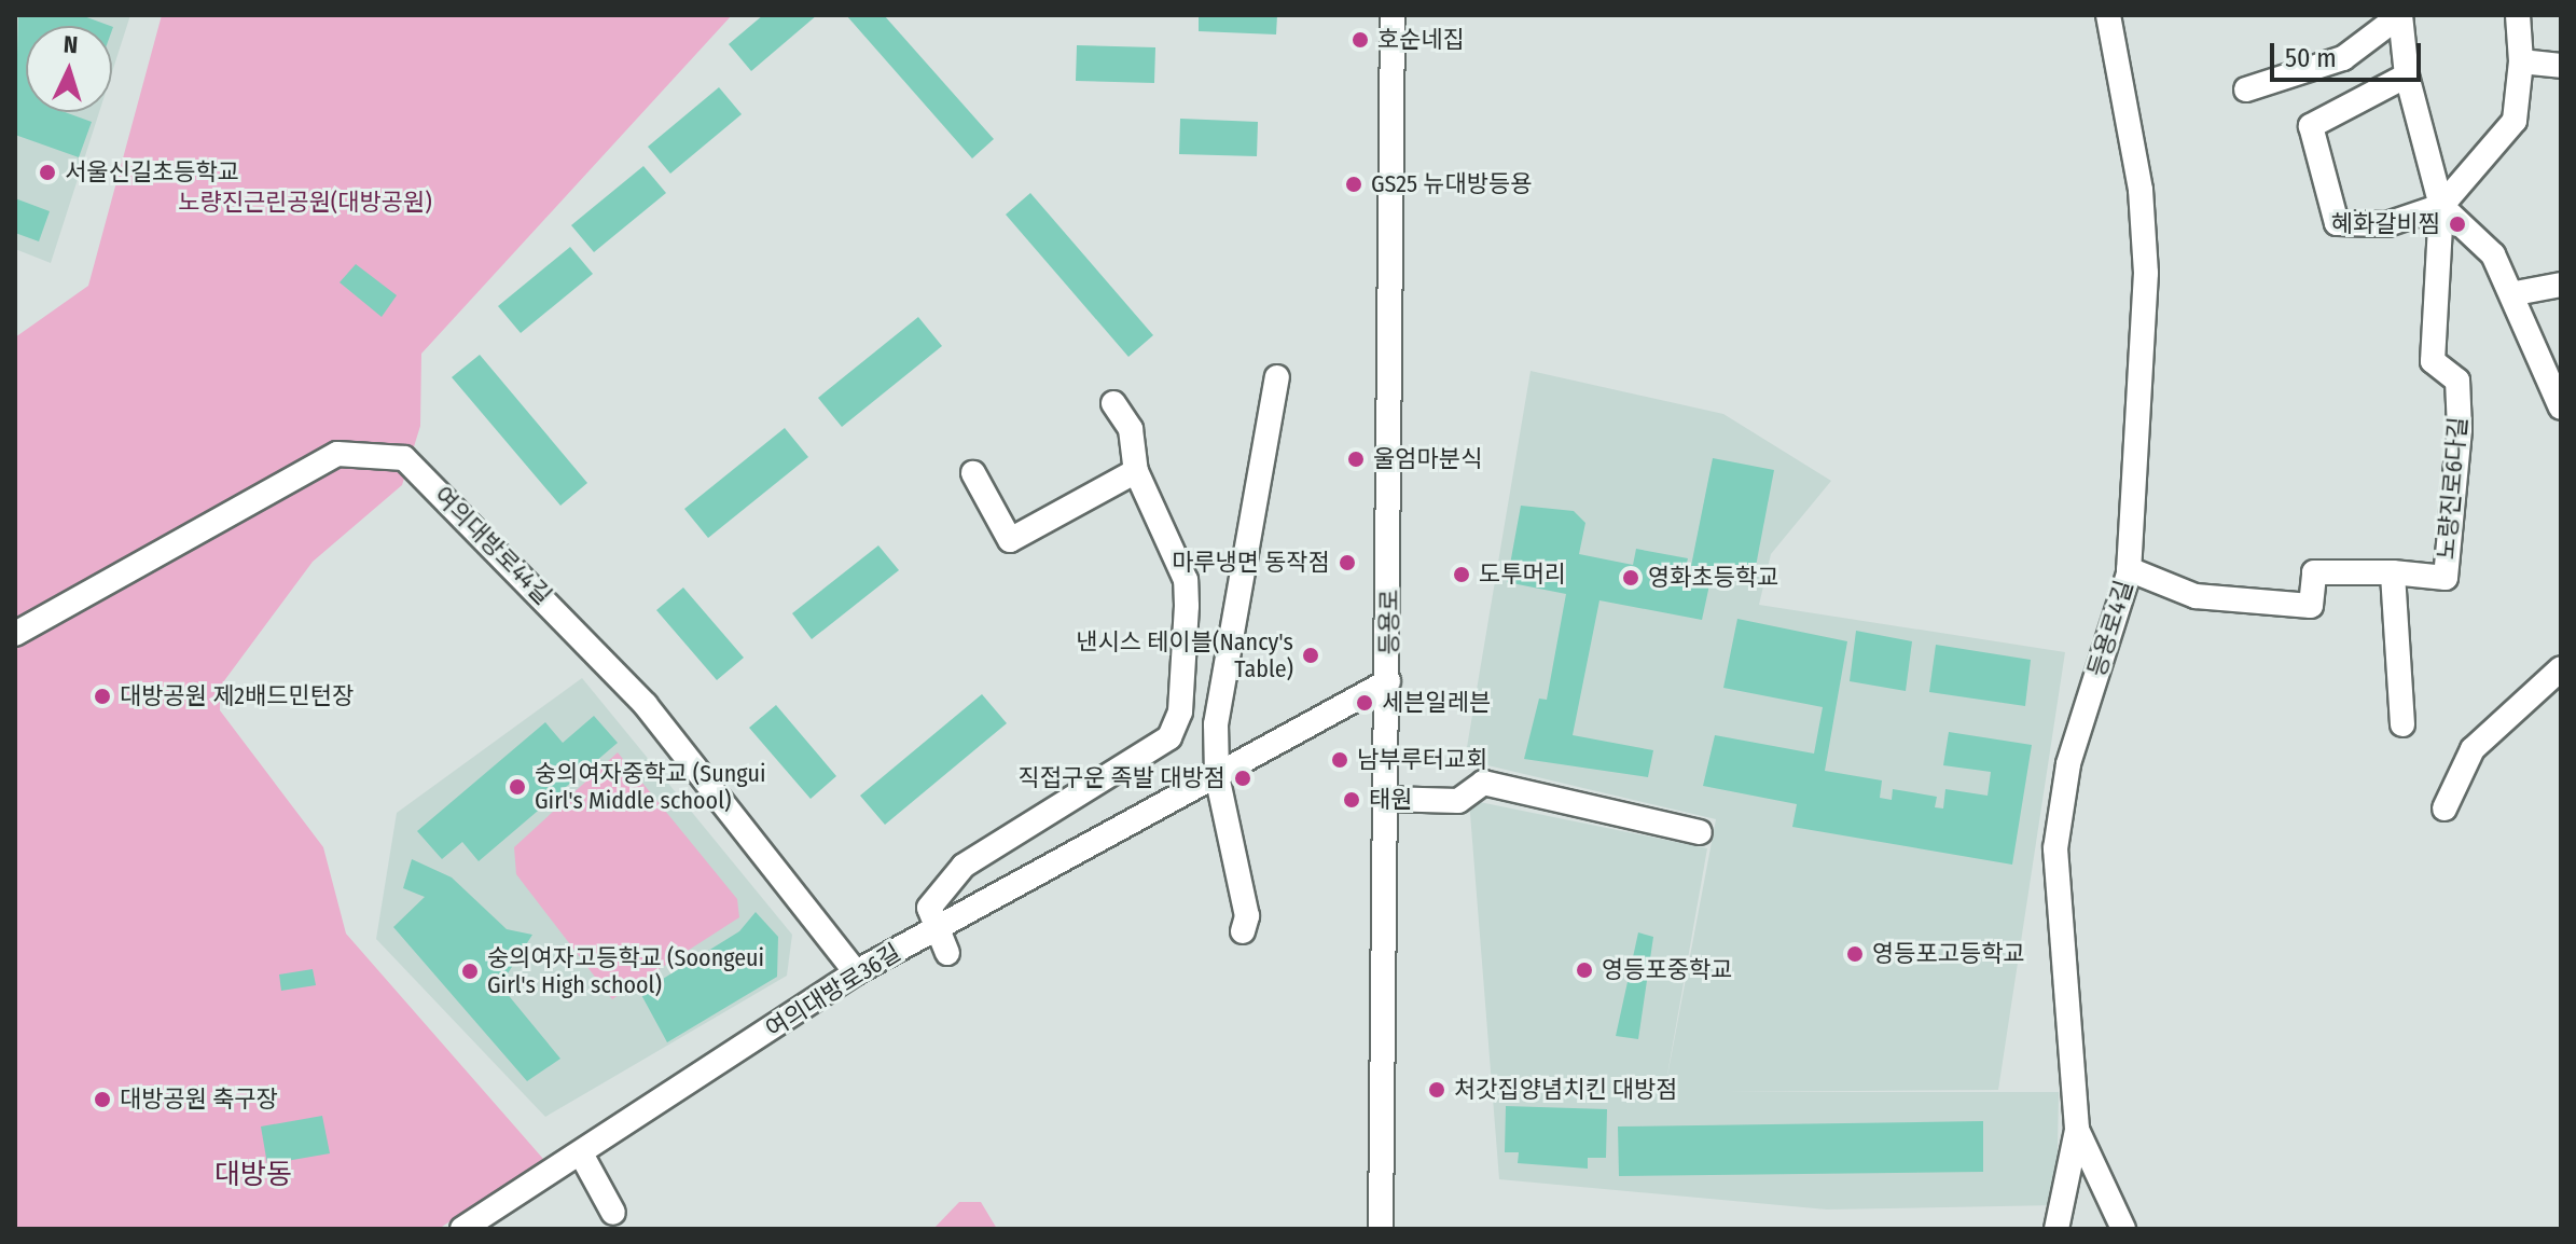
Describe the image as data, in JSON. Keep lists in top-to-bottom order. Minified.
{"streets":{"street":["노량진로6다길","여의대방로44길","등용로","등용로4길","여의대방로36길"]},"crossings":[["여의대방로44길","여의대방로36길"],["등용로","여의대방로36길"]],"districts":["대방동"],"parks":["노량진근린공원(대방공원)"],"places":["호순네집","서울신길초등학교","GS25 뉴대방등용","혜화갈비찜","울엄마분식","마루냉면 동작점","도투머리","영화초등학교","낸시스 테이블(Nancy's Table)","대방공원 제2배드민턴장","세븐일레븐","남부루터교회","직접구운 족발 대방점","숭의여자중학교 (Sungui Girl's Middle school)","태원","영등포고등학교","영등포중학교","숭의여자고등학교 (Soongeui Girl's High school)","처갓집양념치킨 대방점","대방공원 축구장"],"scale_bar":"50 m","north":"top"}
